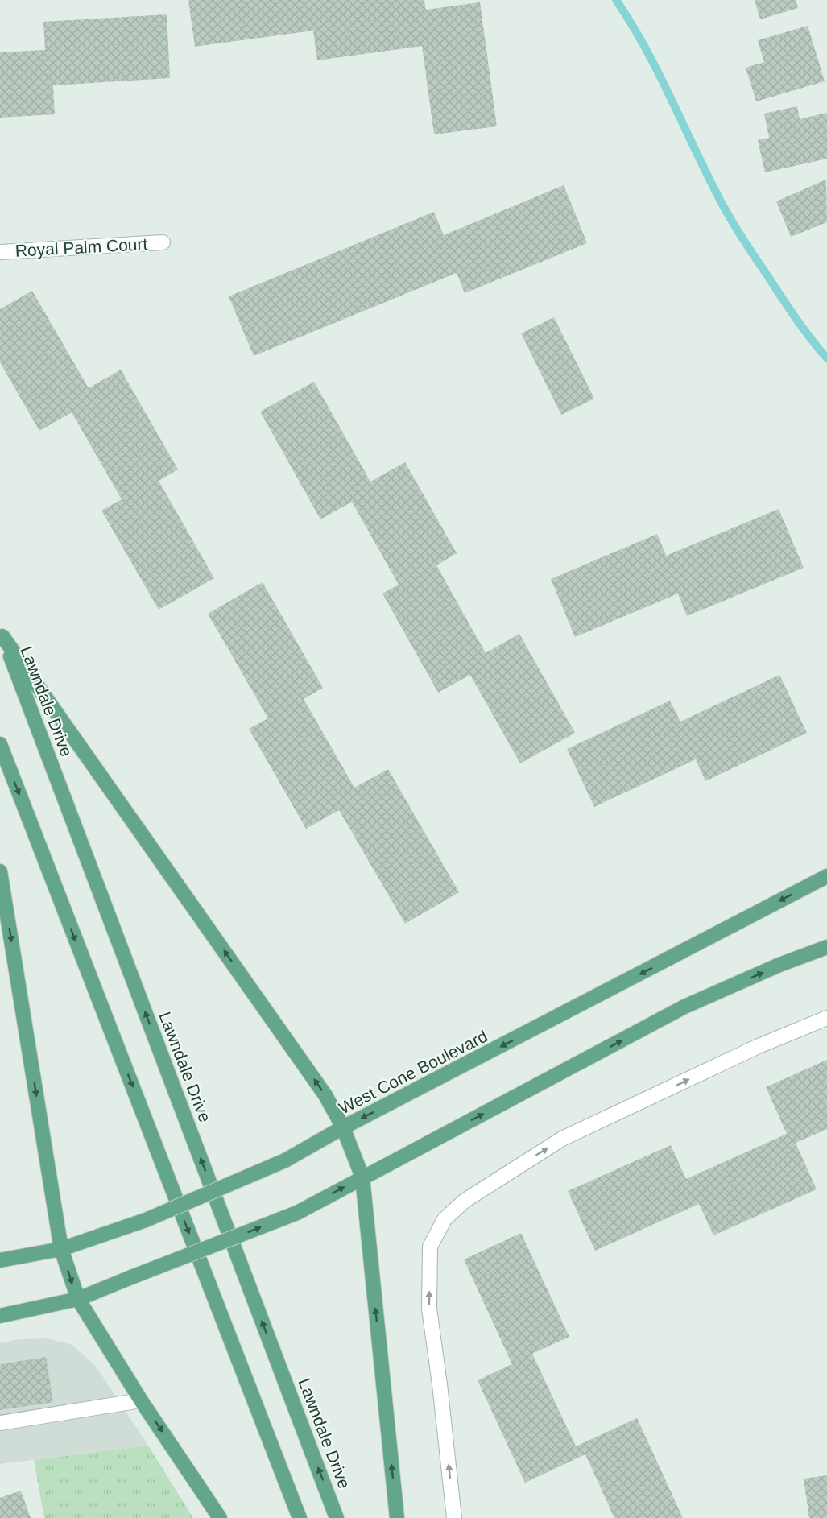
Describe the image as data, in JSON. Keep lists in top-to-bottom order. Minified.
{"streets":{"main road":["Lawndale Drive","West Cone Boulevard"],"street":["Royal Palm Court"]}}
